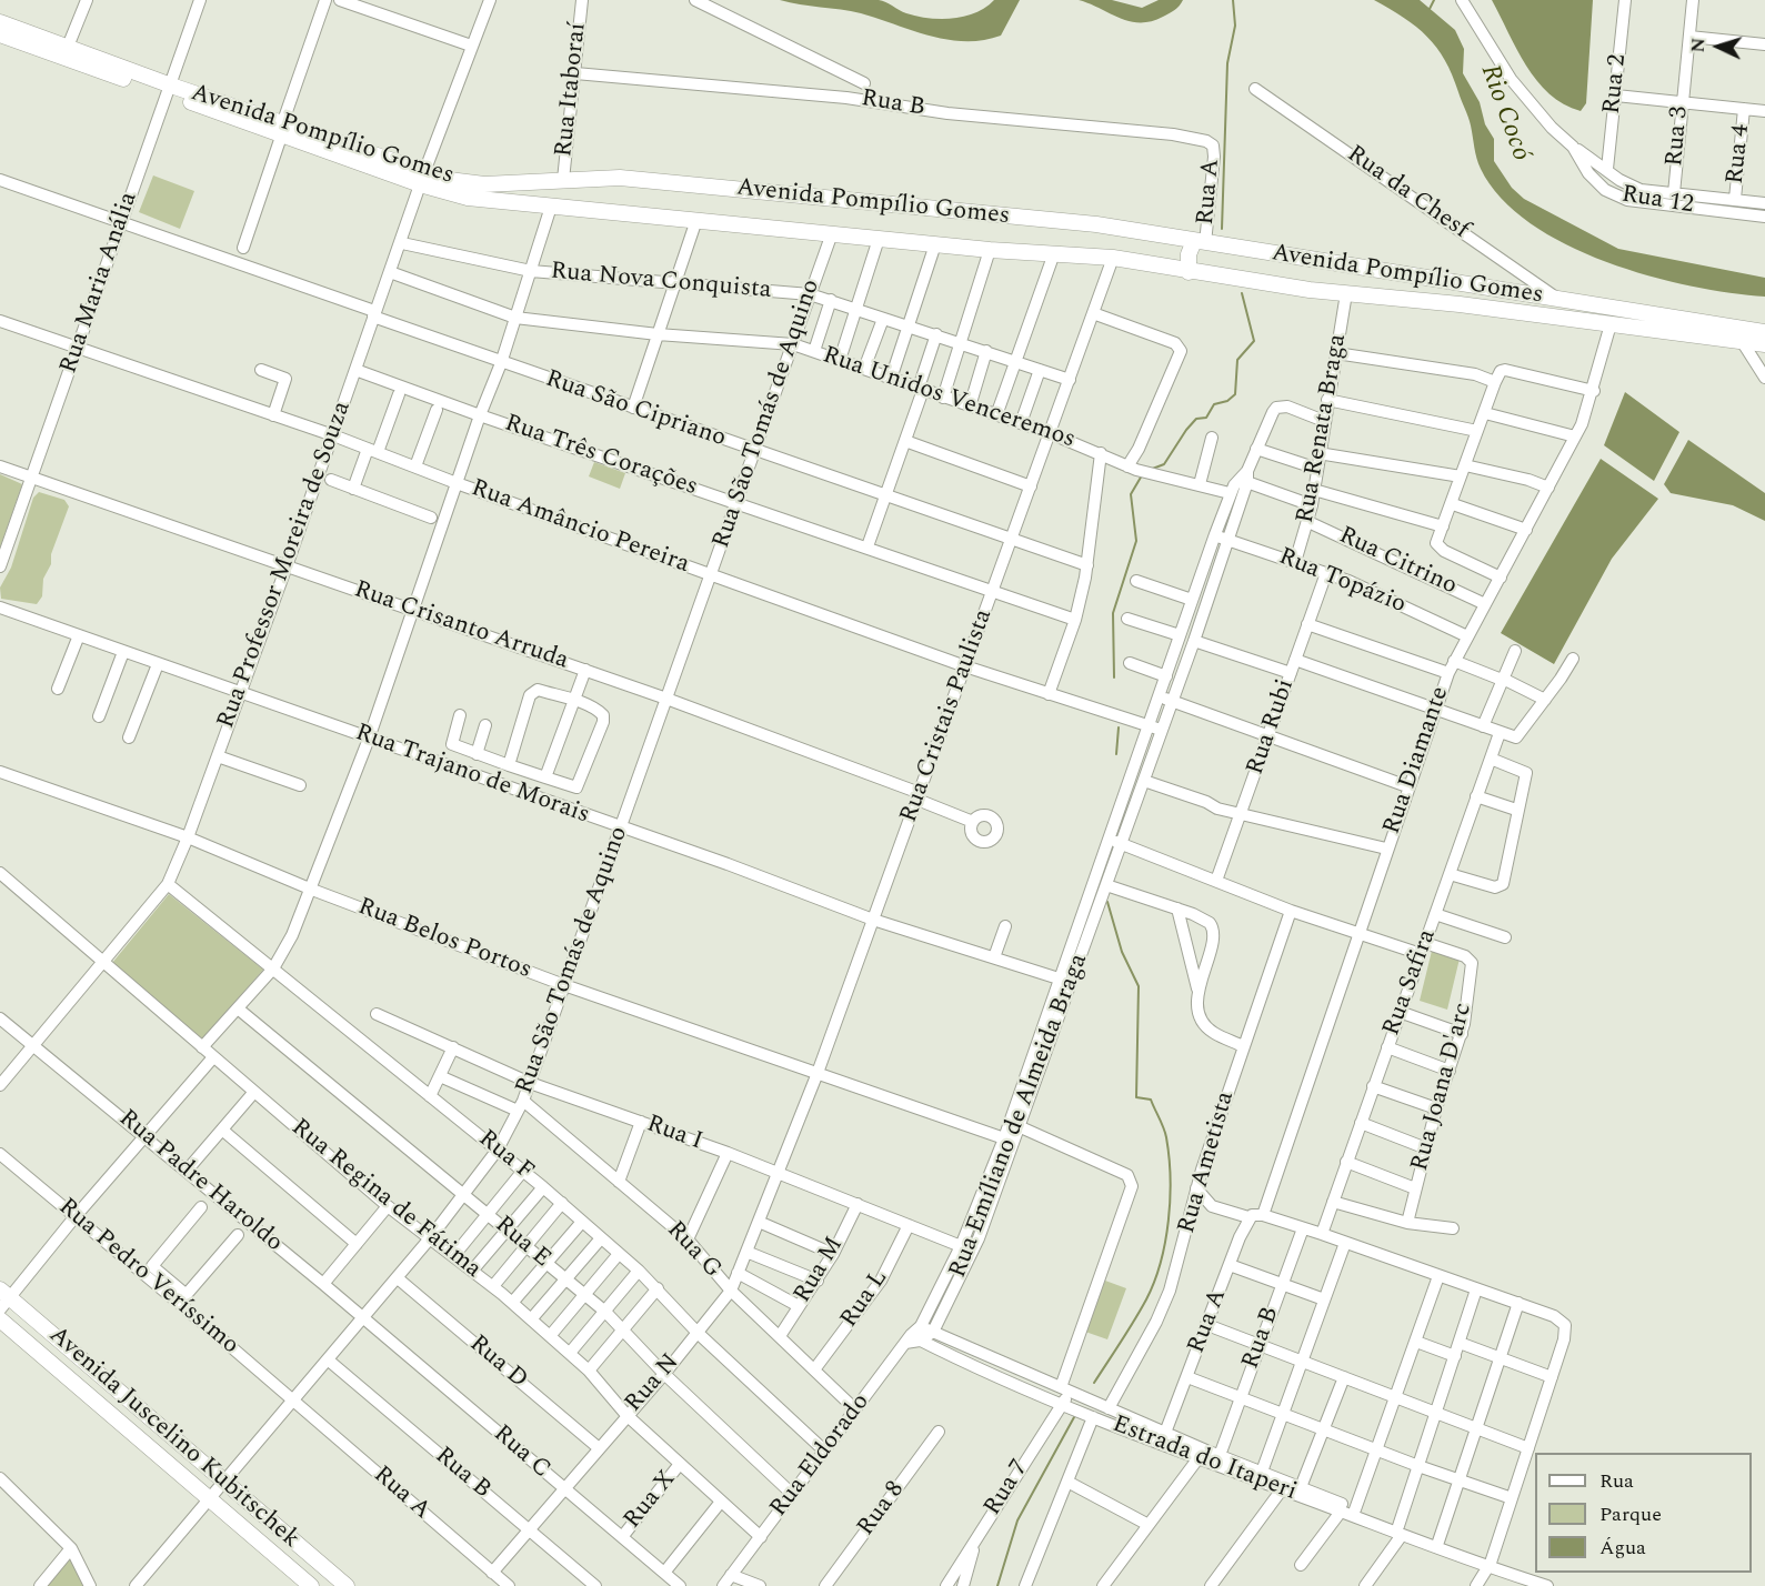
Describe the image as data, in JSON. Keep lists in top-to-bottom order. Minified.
{"streets":{"main road":["Avenida Pompílio Gomes","Avenida Juscelino Kubitschek"],"street":["Rua 2","Rua Itaboraí","Rua B","Rua 3","Rua 4","Rua A","Rua da Chesf","Rua 12","Rua Nova Conquista","Rua Maria Anália","Rua Unidos Venceremos","Rua São Cipriano","Rua São Tomás de Aquino","Rua Renata Braga","Rua Três Corações","Rua Amâncio Pereira","Rua Citrino","Rua Professor Moreira de Souza","Rua Topázio","Rua Crisanto Arruda","Rua Cristais Paulista","Rua Rubi","Rua Diamante","Rua Trajano de Morais","Rua Belos Portos","Rua Safira","Rua Joana D'arc","Rua Emíliano de Almeida Braga","Rua I","Rua F","Rua Ametista","Rua Padre Haroldo","Rua Regina de Fátima","Rua E","Rua G","Rua M","Rua Pedro Veríssimo","Rua L","Rua D","Rua N","Rua C","Rua Eldorado","Estrada do Itaperi","Rua 7","Rua X","Rua 8"]},"crossings":[["Rua 2","Rua 12"],["Rua Itaboraí","Rua B"],["Rua Itaboraí","Avenida Pompílio Gomes"],["Rua B","Rua A"],["Rua B","Rua São Tomás de Aquino"],["Rua B","Rua N"],["Avenida Pompílio Gomes","Rua A"],["Avenida Pompílio Gomes","Rua da Chesf"],["Avenida Pompílio Gomes","Rua Maria Anália"],["Avenida Pompílio Gomes","Rua São Tomás de Aquino"],["Avenida Pompílio Gomes","Rua Renata Braga"],["Avenida Pompílio Gomes","Rua Professor Moreira de Souza"],["Avenida Pompílio Gomes","Rua Cristais Paulista"],["Avenida Pompílio Gomes","Rua Diamante"],["Rua 3","Rua 12"],["Rua 4","Rua 12"],["Rua A","Rua São Tomás de Aquino"],["Rua A","Rua Diamante"],["Rua A","Rua Pedro Veríssimo"],["Rua A","Rua N"],["Rua A","Estrada do Itaperi"],["Rua Nova Conquista","Rua São Tomás de Aquino"],["Rua Nova Conquista","Rua Professor Moreira de Souza"],["Rua Nova Conquista","Rua Cristais Paulista"],["Rua Maria Anália","Rua São Cipriano"],["Rua Maria Anália","Rua Amâncio Pereira"],["Rua Maria Anália","Rua Crisanto Arruda"],["Rua Unidos Venceremos","Rua São Tomás de Aquino"],["Rua Unidos Venceremos","Rua Professor Moreira de Souza"],["Rua Unidos Venceremos","Rua Cristais Paulista"],["Rua Unidos Venceremos","Rua Emíliano de Almeida Braga"],["Rua São Cipriano","Rua São Tomás de Aquino"],["Rua São Cipriano","Rua Professor Moreira de Souza"],["Rua São Cipriano","Rua Cristais Paulista"],["Rua São Tomás de Aquino","Rua Três Corações"],["Rua São Tomás de Aquino","Rua Amâncio Pereira"],["Rua São Tomás de Aquino","Rua Crisanto Arruda"],["Rua São Tomás de Aquino","Rua Trajano de Morais"],["Rua São Tomás de Aquino","Rua Belos Portos"],["Rua São Tomás de Aquino","Rua I"],["Rua São Tomás de Aquino","Rua F"],["Rua São Tomás de Aquino","Rua Padre Haroldo"],["Rua São Tomás de Aquino","Rua Regina de Fátima"],["Rua São Tomás de Aquino","Rua E"],["Rua São Tomás de Aquino","Rua G"],["Rua São Tomás de Aquino","Rua Pedro Veríssimo"],["Rua São Tomás de Aquino","Rua D"],["Rua São Tomás de Aquino","Avenida Juscelino Kubitschek"],["Rua São Tomás de Aquino","Rua C"],["Rua Renata Braga","Rua Citrino"],["Rua Renata Braga","Rua Topázio"],["Rua Renata Braga","Rua Emíliano de Almeida Braga"],["Rua Três Corações","Rua Professor Moreira de Souza"],["Rua Três Corações","Rua Cristais Paulista"],["Rua Amâncio Pereira","Rua Professor Moreira de Souza"],["Rua Amâncio Pereira","Rua Cristais Paulista"],["Rua Amâncio Pereira","Rua Emíliano de Almeida Braga"],["Rua Citrino","Rua Diamante"],["Rua Professor Moreira de Souza","Rua Crisanto Arruda"],["Rua Professor Moreira de Souza","Rua Trajano de Morais"],["Rua Professor Moreira de Souza","Rua Belos Portos"],["Rua Professor Moreira de Souza","Rua F"],["Rua Professor Moreira de Souza","Rua Padre Haroldo"],["Rua Professor Moreira de Souza","Rua Regina de Fátima"],["Rua Topázio","Rua Rubi"],["Rua Topázio","Rua Diamante"],["Rua Topázio","Rua Emíliano de Almeida Braga"],["Rua Crisanto Arruda","Rua Cristais Paulista"],["Rua Cristais Paulista","Rua Trajano de Morais"],["Rua Cristais Paulista","Rua Belos Portos"],["Rua Cristais Paulista","Rua I"],["Rua Cristais Paulista","Rua N"],["Rua Trajano de Morais","Rua Emíliano de Almeida Braga"],["Rua Belos Portos","Rua Emíliano de Almeida Braga"],["Rua Safira","Rua Joana D'arc"],["Rua Emíliano de Almeida Braga","Rua I"],["Rua Emíliano de Almeida Braga","Rua Eldorado"],["Rua Emíliano de Almeida Braga","Estrada do Itaperi"],["Rua Emíliano de Almeida Braga","Rua 7"],["Rua I","Rua M"],["Rua I","Rua L"],["Rua I","Rua N"],["Rua F","Rua N"],["Rua F","Rua Eldorado"],["Rua Ametista","Estrada do Itaperi"],["Rua Padre Haroldo","Rua C"],["Rua Regina de Fátima","Rua N"],["Rua Regina de Fátima","Rua Eldorado"],["Rua Regina de Fátima","Rua X"],["Rua E","Rua N"],["Rua E","Rua Eldorado"],["Rua G","Rua M"],["Rua G","Rua L"],["Rua G","Rua N"],["Rua G","Rua Eldorado"],["Rua D","Rua N"],["Rua N","Rua C"],["Rua C","Rua X"],["Rua Eldorado","Estrada do Itaperi"],["Estrada do Itaperi","Rua 7"]],"water":["Rio Cocó"],"legend":["Rua","Parque","Água"],"north":"left"}
